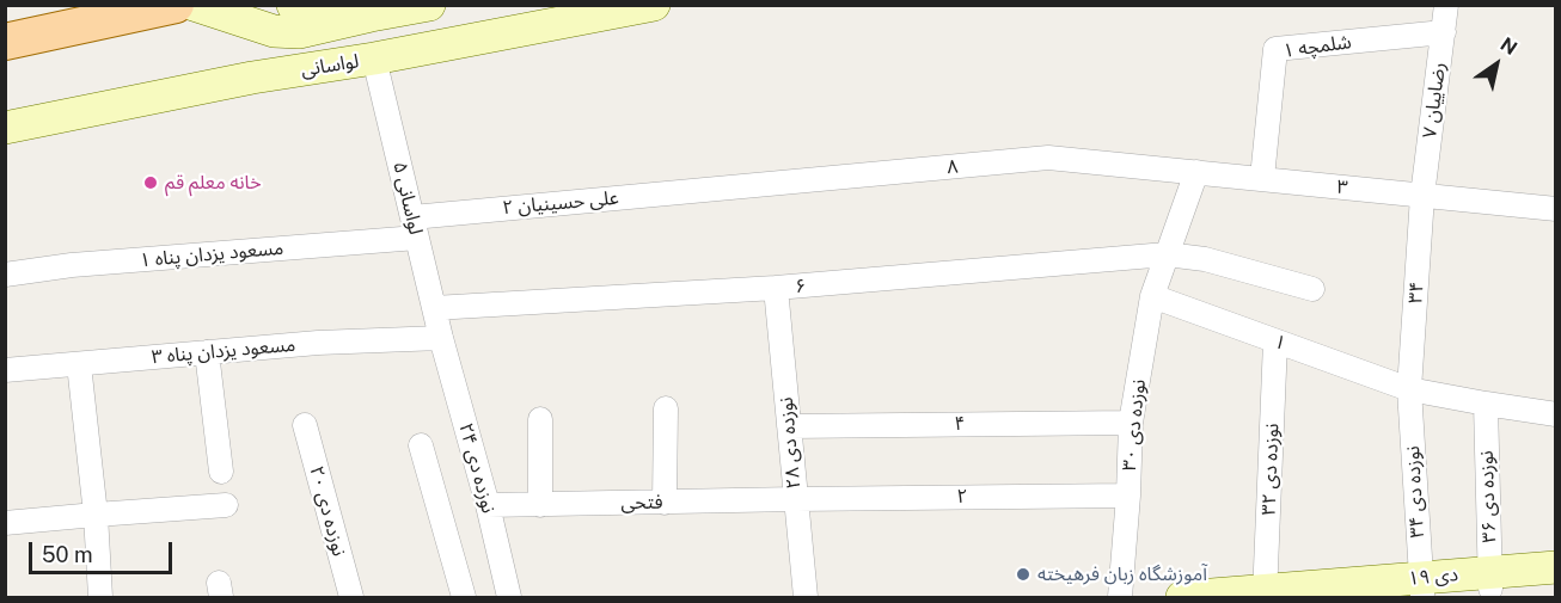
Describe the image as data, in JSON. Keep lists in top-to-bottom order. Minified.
{"streets":{"main road":["لواسانی","۱۹ دی"],"street":["۱ شلمچه","۷ رضاییان","۸","۳","لواسانی ۵","۲ علی حسینیان","۱ مسعود یزدان پناه","۶","۳۴","۱","۳ مسعود یزدان پناه","۴","نوزده دی ۳۰","نوزده دی ۲۸","نوزده دی ۲۴","نوزده دی ۳۲","نوزده دی ۳۴","۲","نوزده دی ۳۶","فتحی","نوزده دی ۲۰"]},"crossings":[["۱ شلمچه","۷ رضاییان"],["۱ شلمچه","۸"],["۱ شلمچه","۳"],["لواسانی","لواسانی ۵"],["۷ رضاییان","۳"],["۷ رضاییان","۳۴"],["۸","۳"],["۸","۲ علی حسینیان"],["۸","نوزده دی ۳۰"],["۳","۳۴"],["لواسانی ۵","۲ علی حسینیان"],["لواسانی ۵","۱ مسعود یزدان پناه"],["لواسانی ۵","۶"],["لواسانی ۵","۳ مسعود یزدان پناه"],["لواسانی ۵","نوزده دی ۲۴"],["۲ علی حسینیان","۱ مسعود یزدان پناه"],["۶","نوزده دی ۳۰"],["۶","نوزده دی ۲۸"],["۳۴","۱"],["۳۴","نوزده دی ۳۴"],["۱","نوزده دی ۳۰"],["۱","نوزده دی ۳۲"],["۱","نوزده دی ۳۴"],["۱","نوزده دی ۳۶"],["۳ مسعود یزدان پناه","نوزده دی ۲۴"],["۴","نوزده دی ۳۰"],["۴","نوزده دی ۲۸"],["نوزده دی ۳۰","۲"],["نوزده دی ۲۸","۲"],["نوزده دی ۲۸","فتحی"],["نوزده دی ۲۴","فتحی"],["نوزده دی ۳۲","۱۹ دی"],["نوزده دی ۳۴","۱۹ دی"],["۲","فتحی"],["نوزده دی ۳۶","۱۹ دی"]],"places":["خانه معلم قم","آموزشگاه زبان فرهیخته"],"scale_bar":"50 m","north":"top right"}
